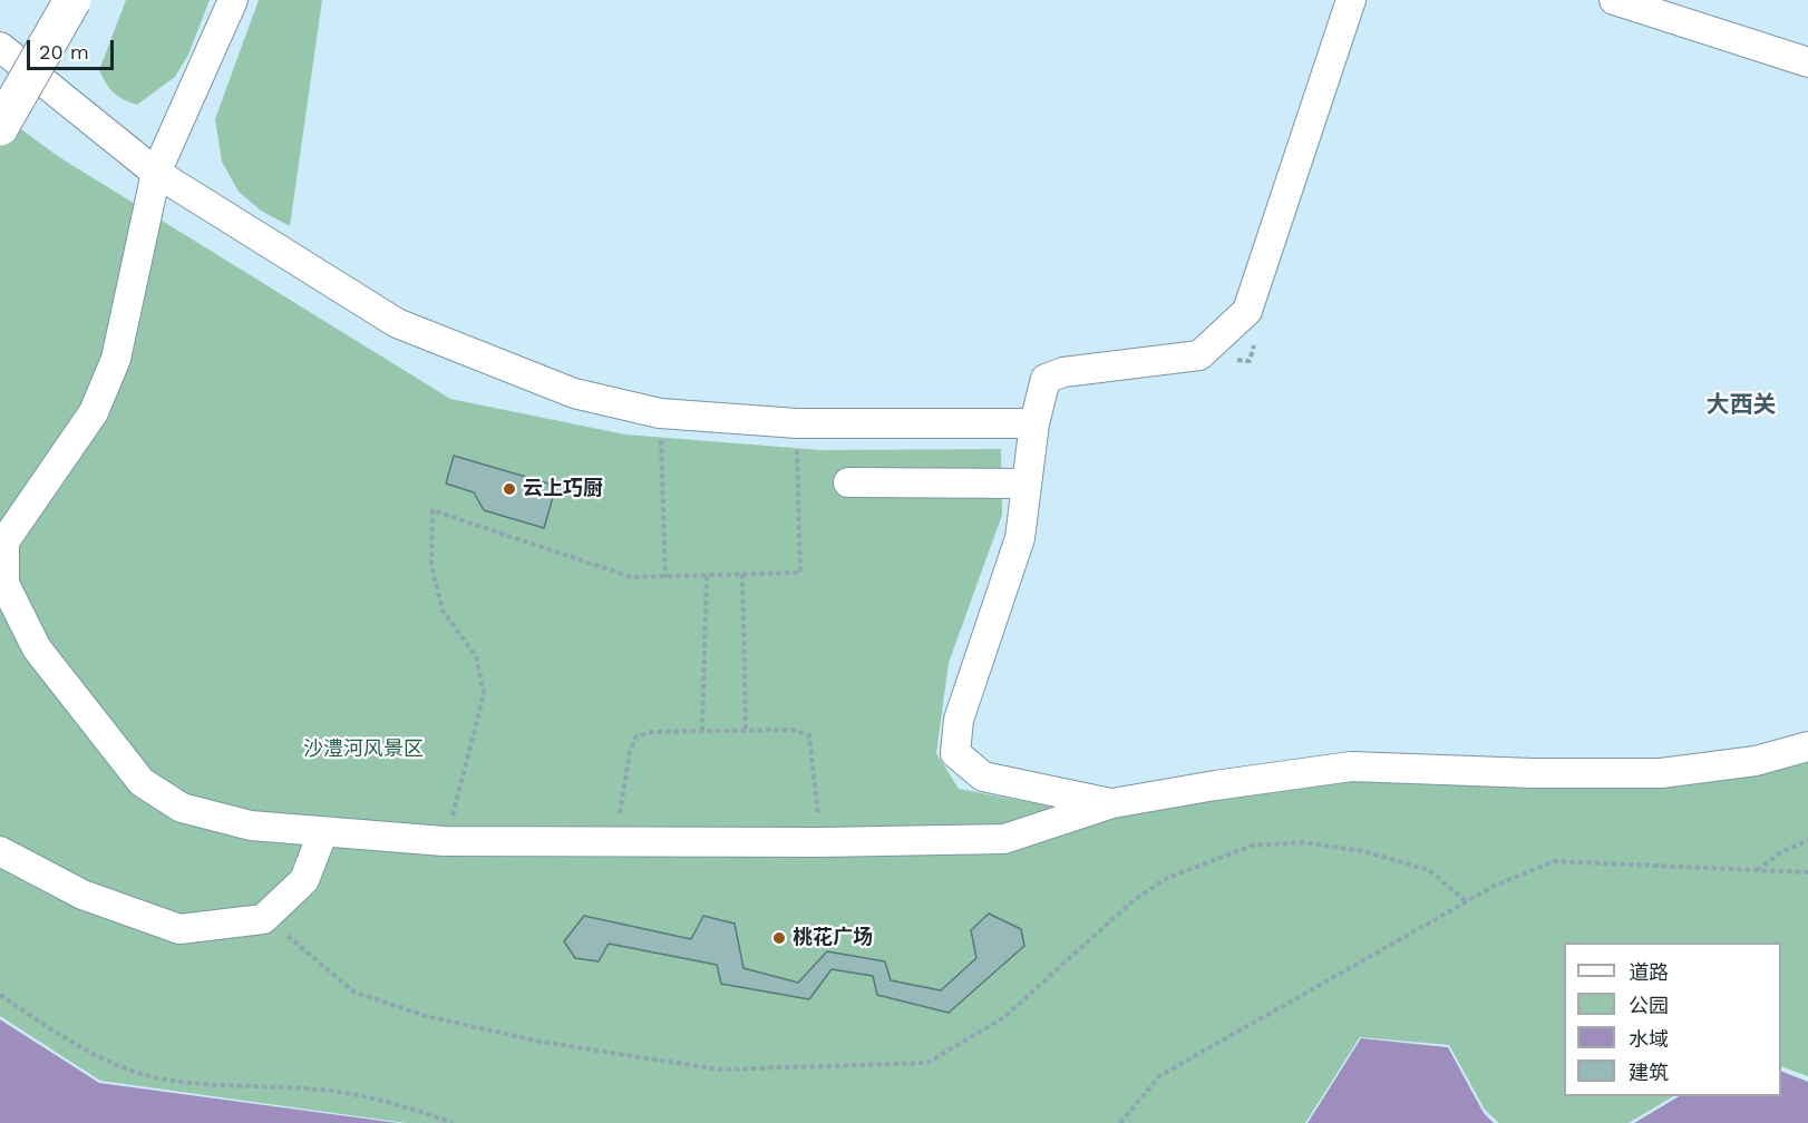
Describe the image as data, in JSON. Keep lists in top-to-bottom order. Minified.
{"districts":["大西关"],"parks":["沙澧河风景区"],"places":["云上巧厨","桃花广场"],"legend":["道路","公园","水域","建筑"],"scale_bar":"20 m"}
